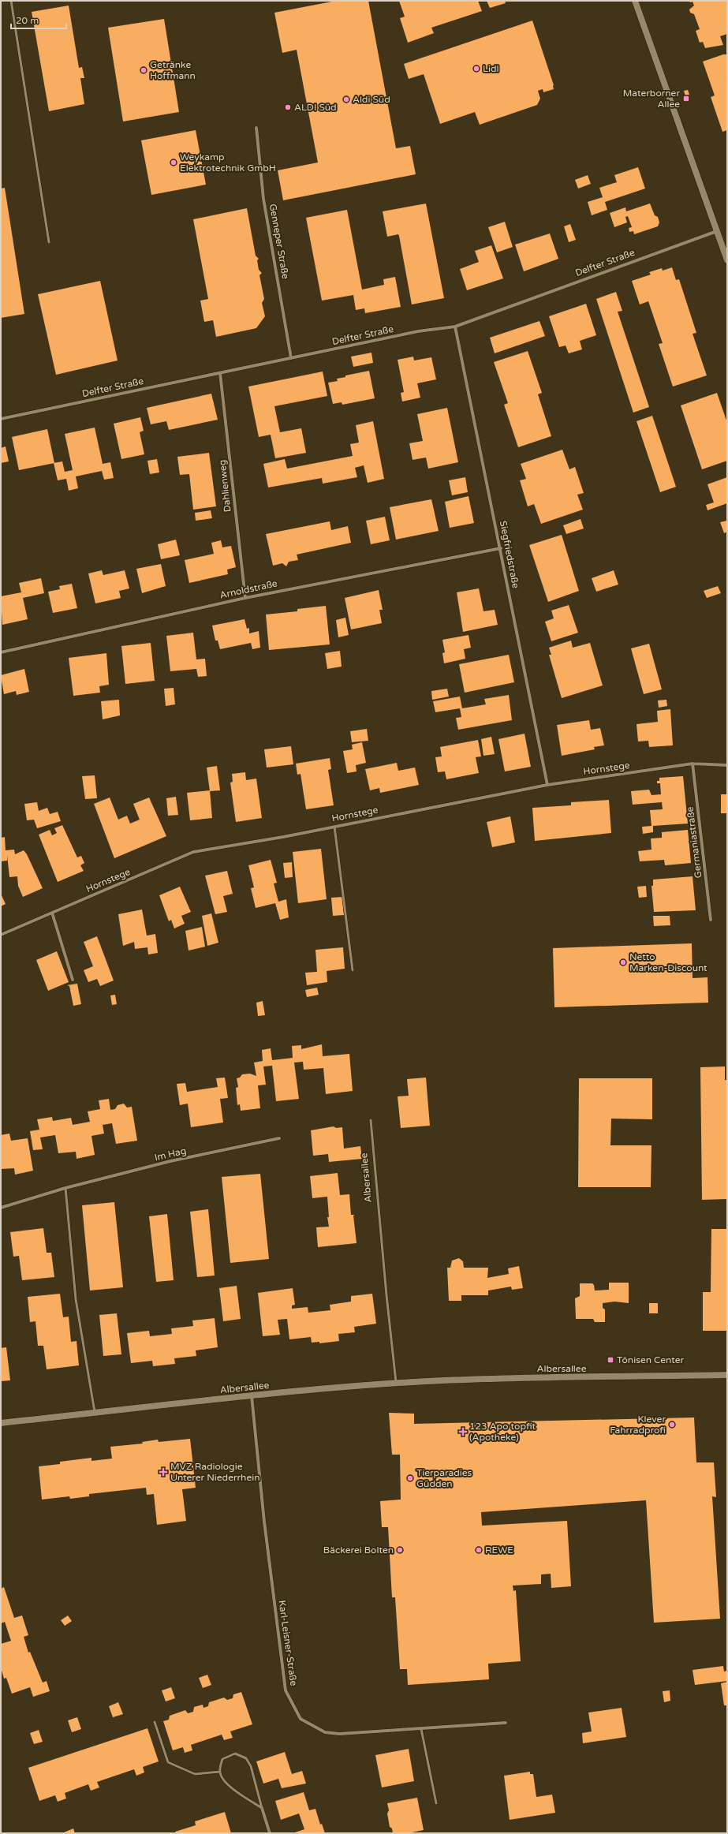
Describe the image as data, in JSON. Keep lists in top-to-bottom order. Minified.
{"streets":{"street":["Genneper Straße","Delfter Straße","Dahlienweg","Siegfriedstraße","Arnoldstraße","Hornstege","Germaniastraße","Im Hag","Albersallee","Karl-Leisner-Straße"]},"crossings":[["Genneper Straße","Delfter Straße"],["Delfter Straße","Dahlienweg"],["Delfter Straße","Siegfriedstraße"],["Dahlienweg","Arnoldstraße"],["Siegfriedstraße","Arnoldstraße"],["Siegfriedstraße","Hornstege"],["Hornstege","Germaniastraße"],["Albersallee","Karl-Leisner-Straße"]],"places":{"other":["Lidl","Getränke Hoffmann","Aldi Süd","ALDI Süd","Weykamp Elektrotechnik GmbH","Netto Marken-Discount","Klever Fahrradprofi","Tierparadies Güdden","Bäckerei Bolten","REWE"],"transit":["Materborner Allee","Tönisen Center"],"health":["123 Apo topfit (Apotheke)","MVZ Radiologie Unterer Niederrhein"]},"scale_bar":"20 m"}
